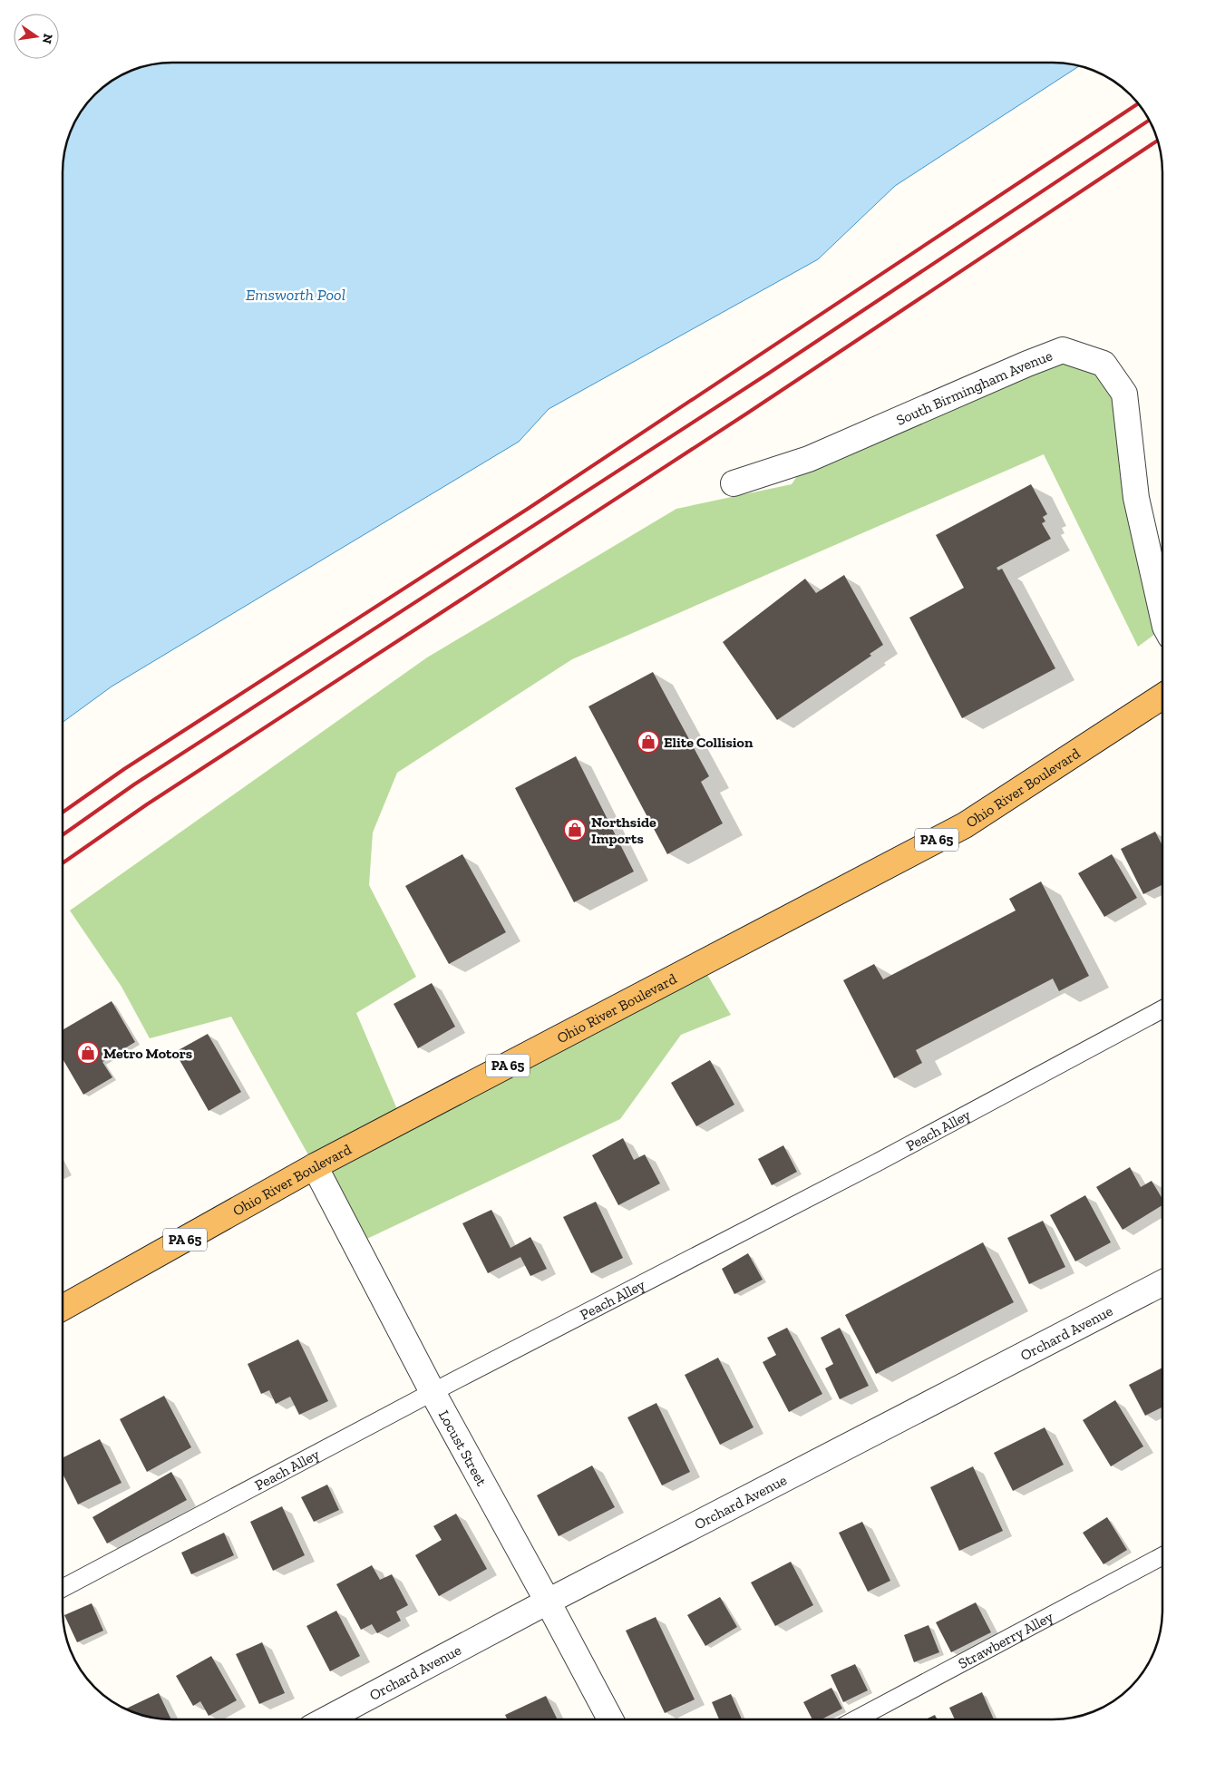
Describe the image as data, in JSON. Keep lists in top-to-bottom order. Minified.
{"streets":{"highway":["Ohio River Boulevard","PA 65"],"street":["South Birmingham Avenue","Orchard Avenue","Locust Street"],"lane":["Peach Alley","Strawberry Alley"]},"crossings":[["Ohio River Boulevard","Locust Street"],["Peach Alley","Locust Street"],["Orchard Avenue","Locust Street"]],"water":["Emsworth Pool"],"places":{"shop":["Elite Collision","Northside Imports","Metro Motors"]},"north":"right"}
